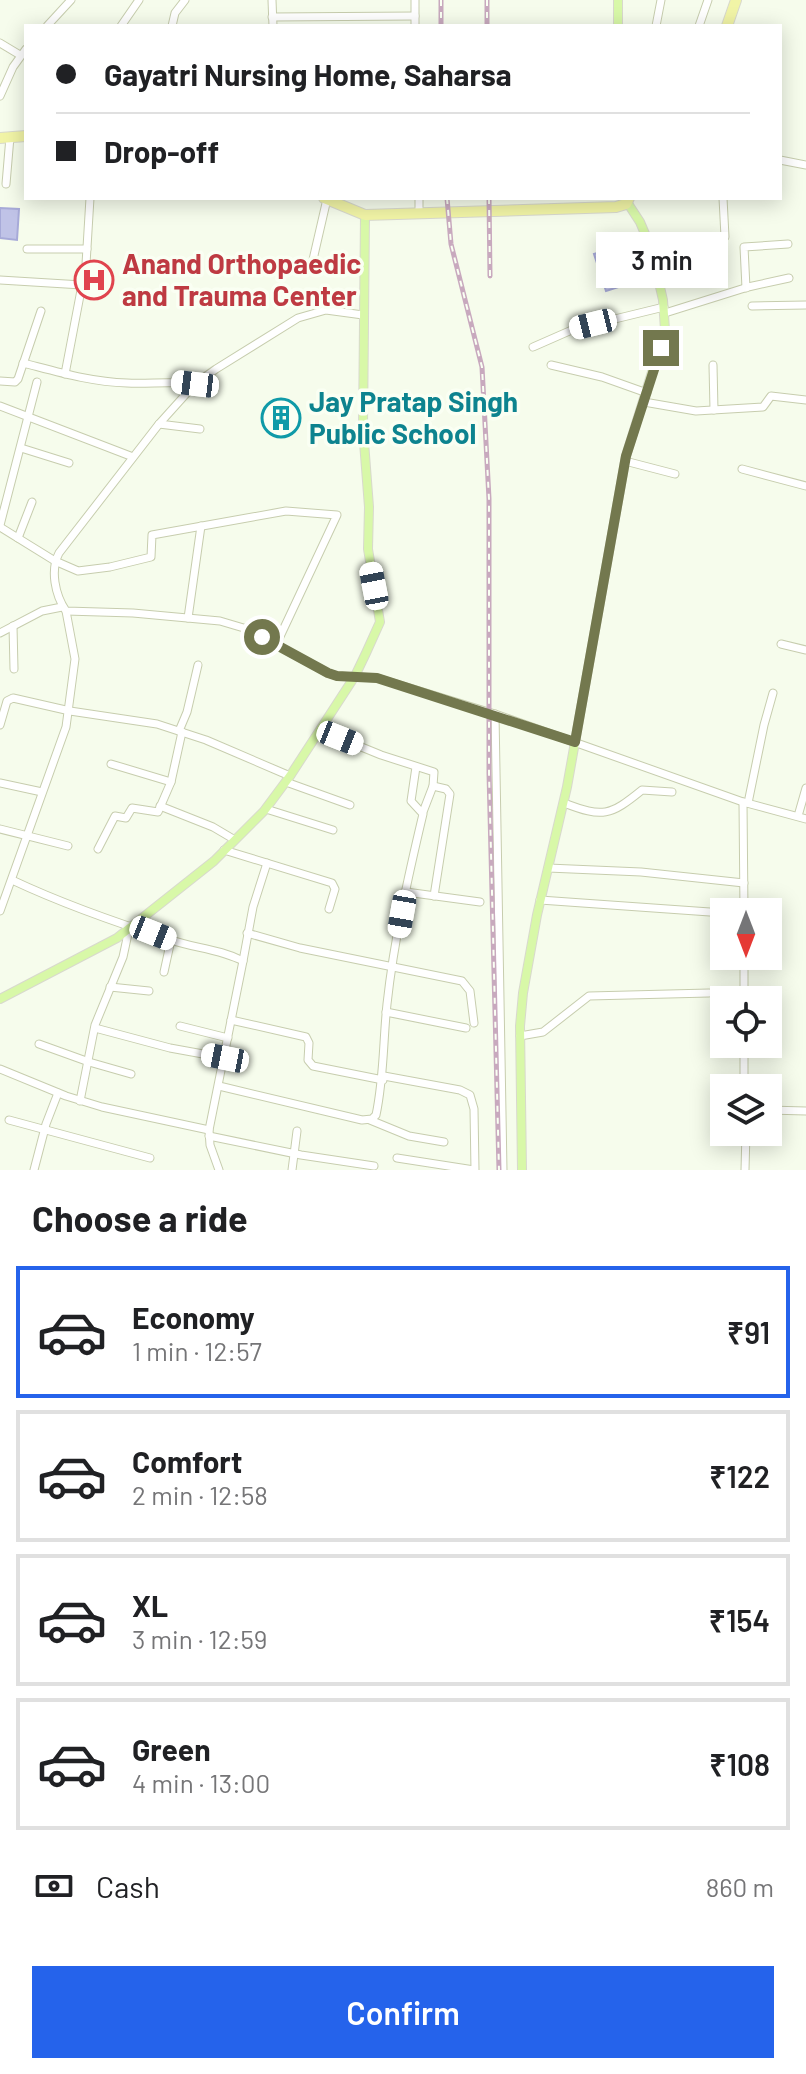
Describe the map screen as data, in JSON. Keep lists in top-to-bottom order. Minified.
{"places":{"hospital":["Anand Orthopaedic and Trauma Center"],"building":["Jay Pratap Singh Public School"]},"north":"bottom","page":{"banner":["Gayatri Nursing Home, Saharsa","Drop-off"],"bubble":"3 min","heading":"Choose a ride","list":[{"name":"Economy","note":"1 min · 12:57","value":"₹91"},{"name":"Comfort","note":"2 min · 12:58","value":"₹122"},{"name":"XL","note":"3 min · 12:59","value":"₹154"},{"name":"Green","note":"4 min · 13:00","value":"₹108"}],"pay":["Cash","860 m"],"buttons":"Confirm"}}
